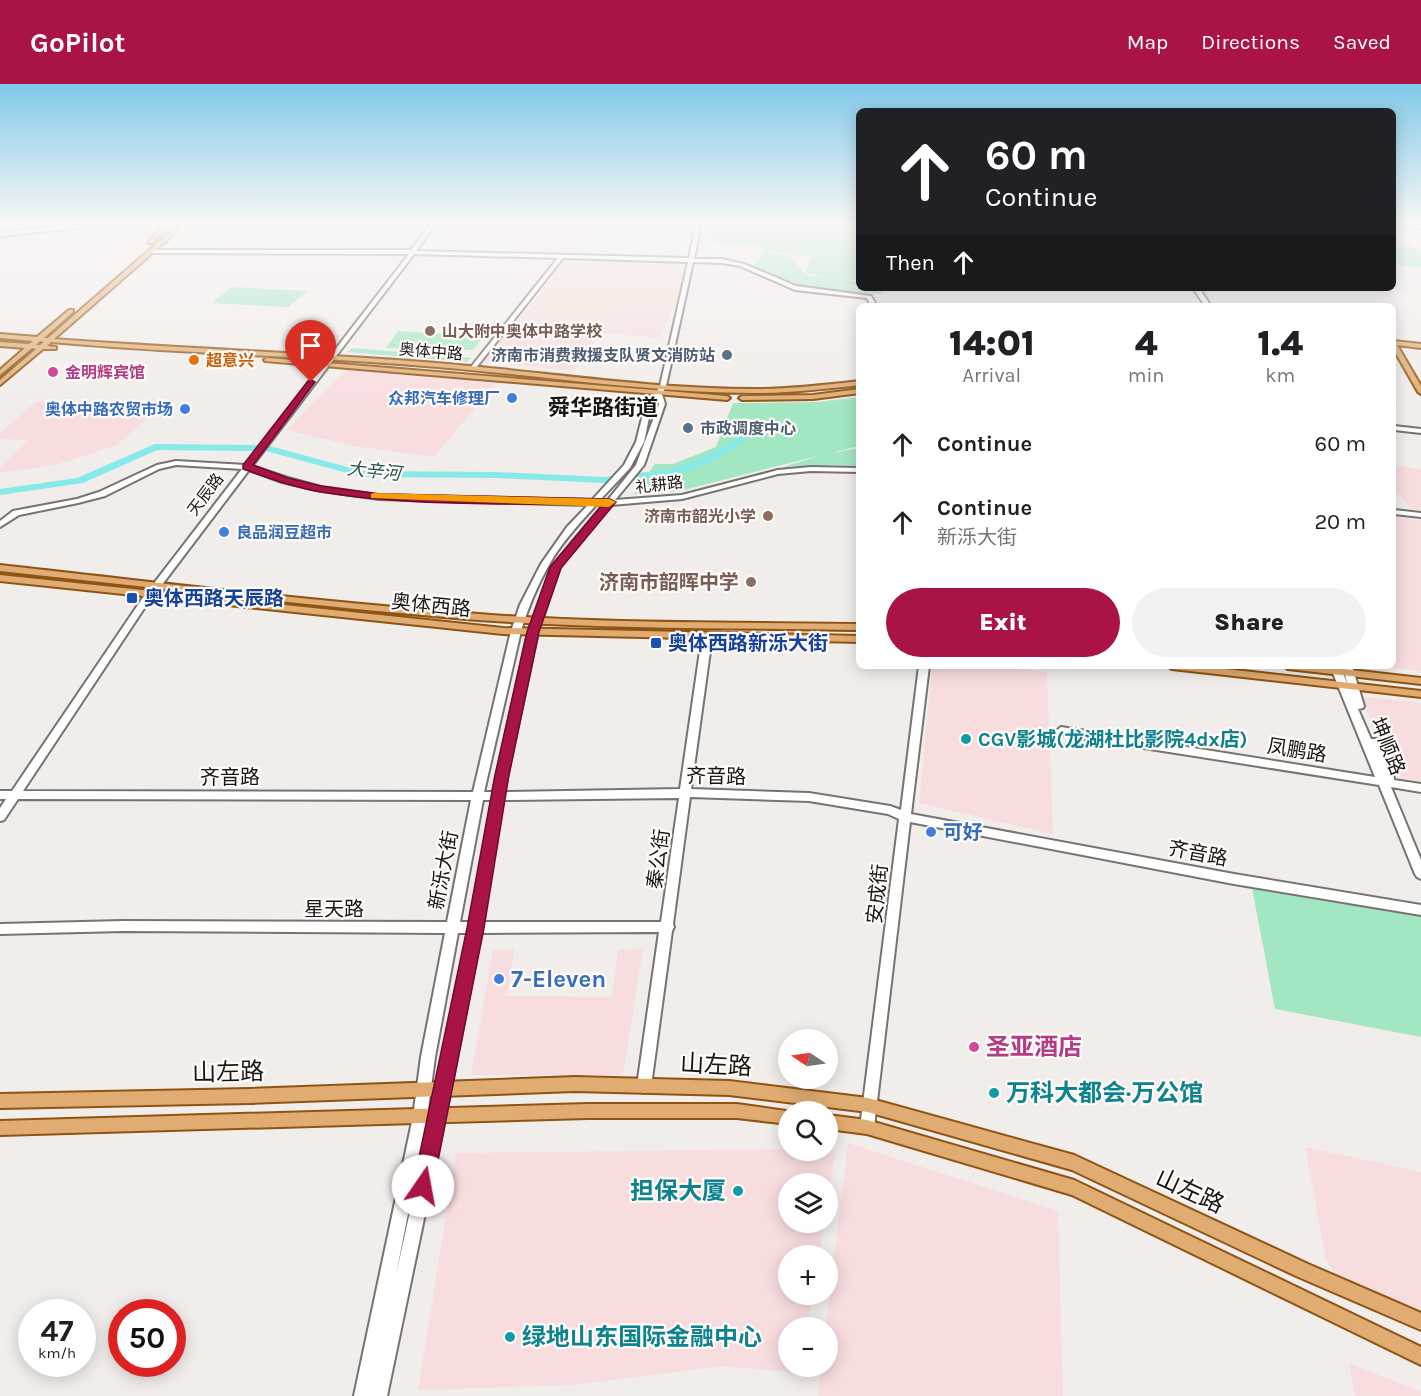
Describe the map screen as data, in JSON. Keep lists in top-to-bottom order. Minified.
{"streets":{"main road":["奥体中路","奥体西路","山左路"],"street":["礼耕路","天辰路","坤顺路","凤鹏路","齐音路","秦公街","新泺大街","安成街","星天路"]},"crossings":[["奥体中路","天辰路"],["奥体中路","新泺大街"],["礼耕路","天辰路"],["礼耕路","新泺大街"],["天辰路","奥体西路"],["奥体西路","秦公街"],["奥体西路","新泺大街"],["坤顺路","凤鹏路"],["齐音路","秦公街"],["齐音路","新泺大街"],["齐音路","安成街"],["秦公街","星天路"],["秦公街","山左路"],["新泺大街","星天路"],["新泺大街","山左路"],["安成街","山左路"]],"districts":["舜华路街道"],"water":["大辛河"],"places":{"other":["山大附中奥体中路学校","济南市消费救援支队贤文消防站","超意兴","金明辉宾馆","众邦汽车修理厂","奥体中路农贸市场","市政调度中心","济南市韶光小学","良品润豆超市","济南市韶晖中学","CGV影城(龙湖杜比影院4dx店)","可好","7-Eleven","圣亚酒店","万科大都会·万公馆","担保大厦","绿地山东国际金融中心"],"transit":["奥体西路天辰路","奥体西路新泺大街"]},"north":"left","page":{"header":"GoPilot","nav":["Map","Directions","Saved"],"turn":["60 m","Continue"],"then":"Then","eta":["14:01","Arrival","4","min","1.4","km"],"list":[{"name":"Continue","value":"60 m"},{"name":"Continue","note":"新泺大街","value":"20 m"}],"buttons":["Exit","Share"],"map_buttons":["+","−"],"speed":"47 km/h","limit":"50"}}
